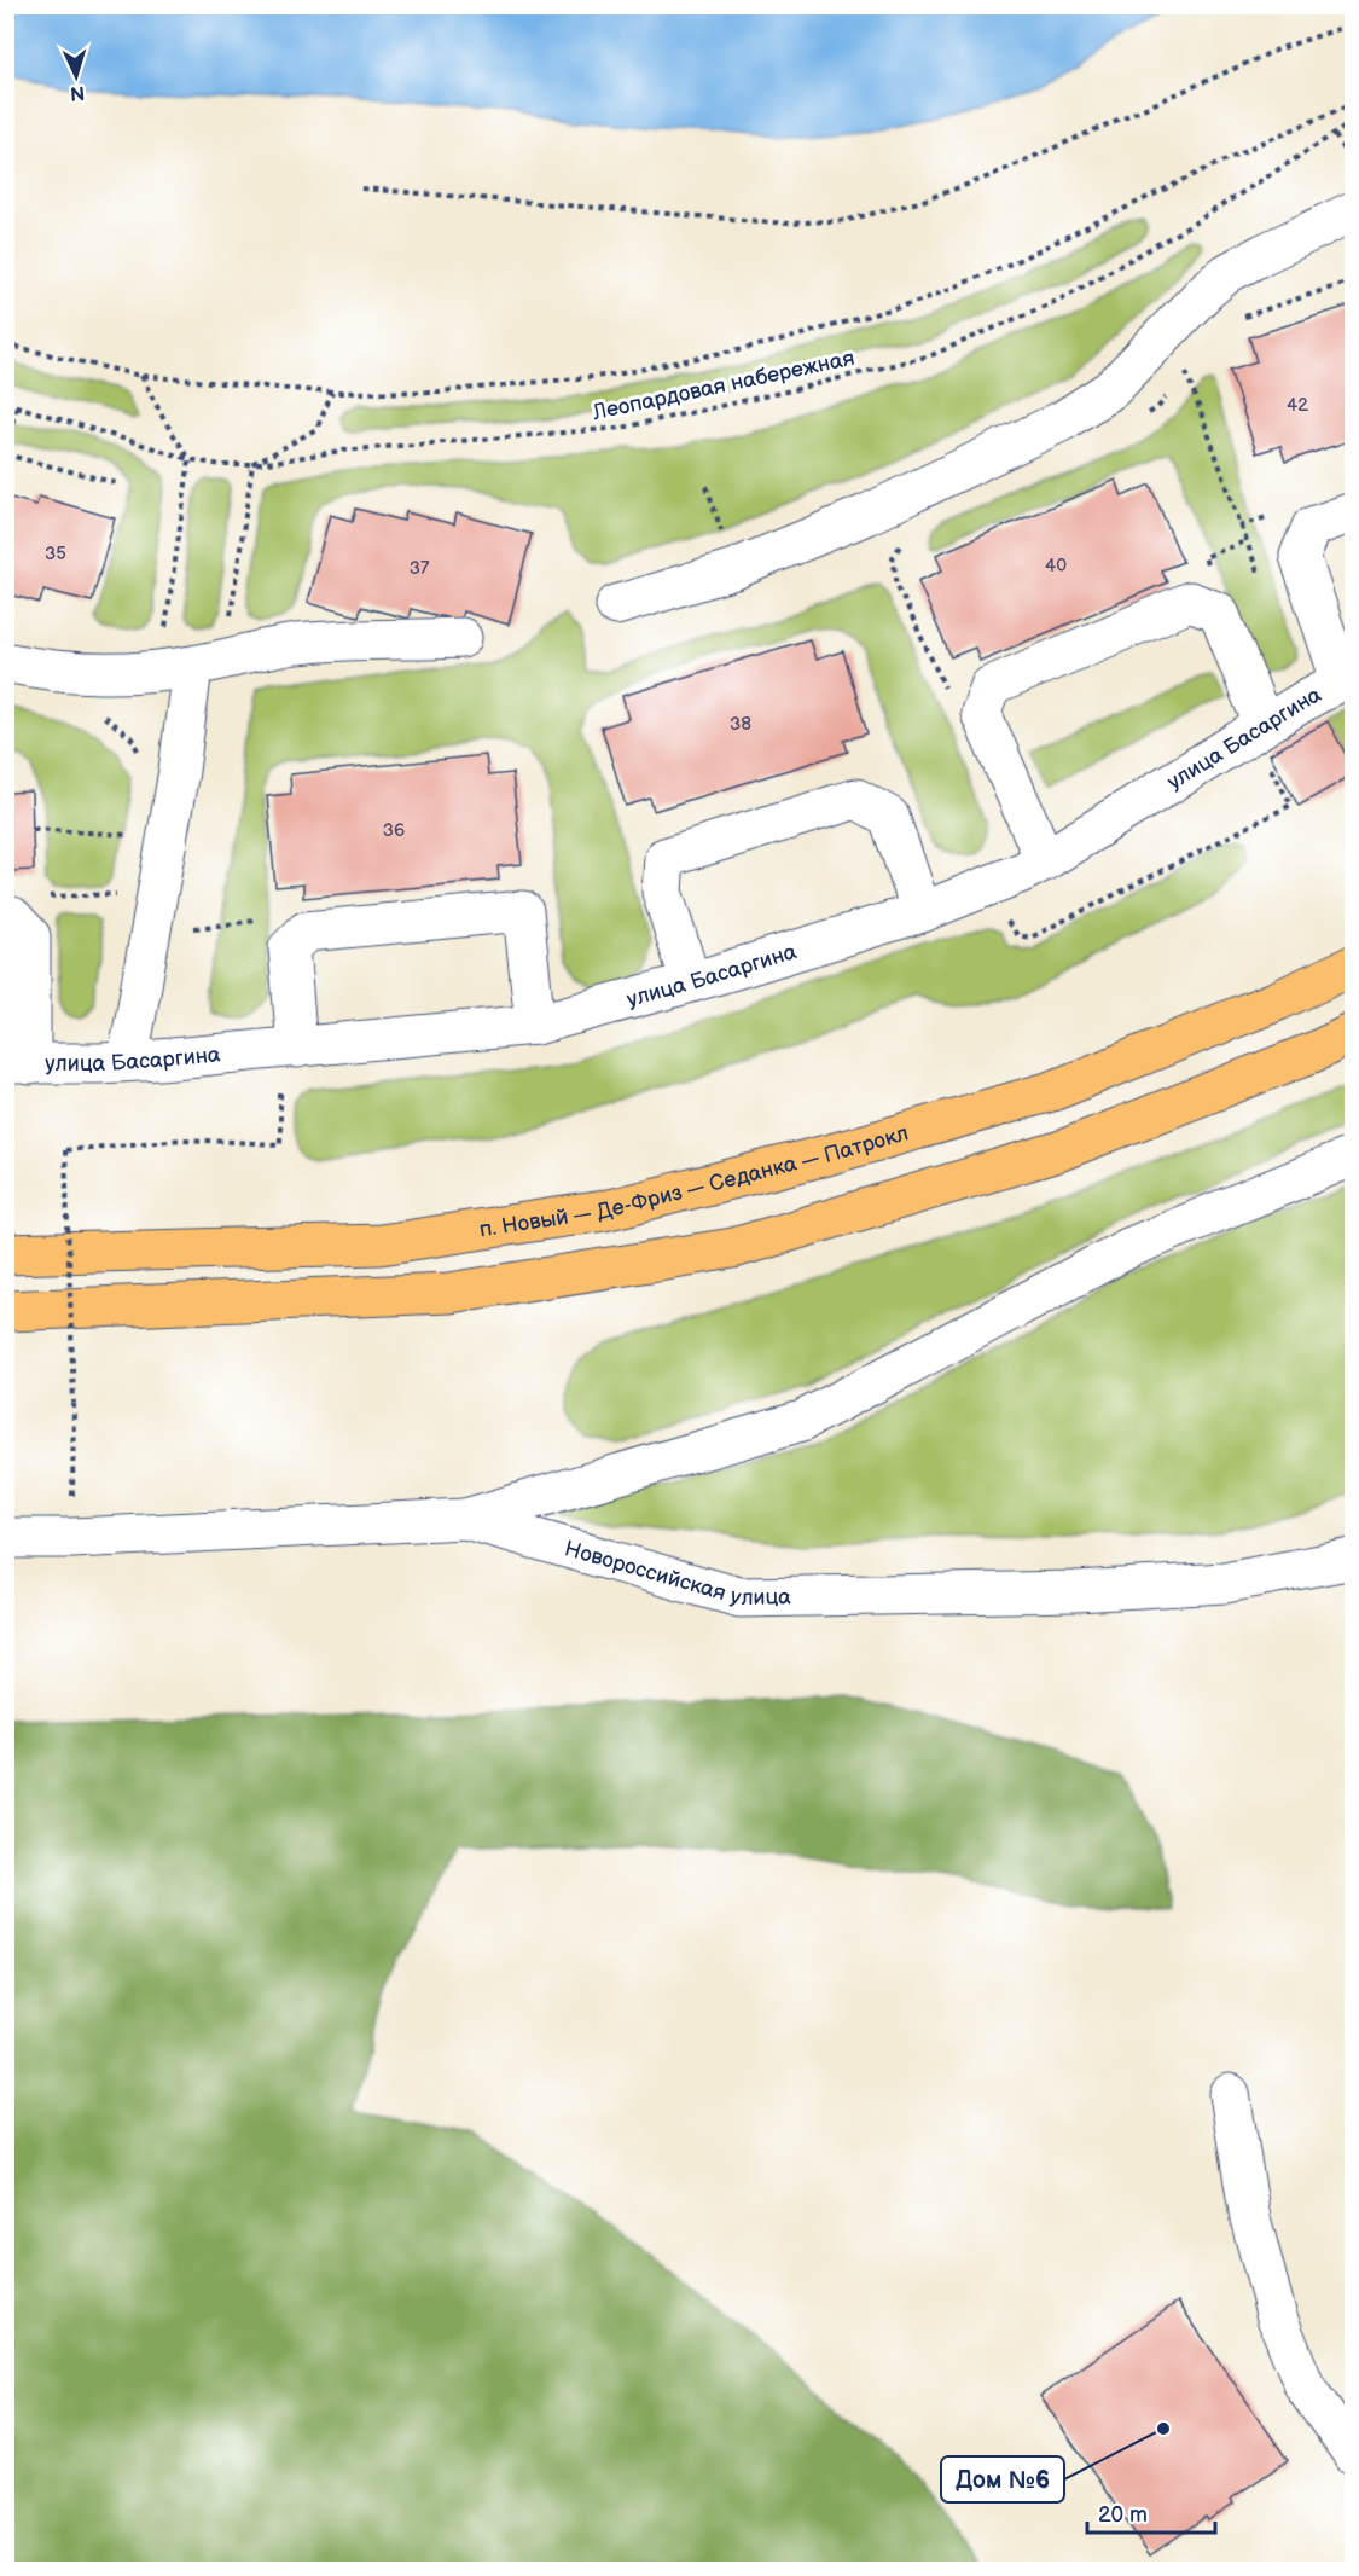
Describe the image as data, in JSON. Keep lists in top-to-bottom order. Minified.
{"streets":{"highway":["п. Новый — Де-Фриз — Седанка — Патрокл"],"street":["улица Басаргина","Новороссийская улица"],"path":["Леопардовая набережная"]},"places":["Дом №6"],"house_numbers":["42","35","40","37","38","36"],"scale_bar":"20 m","north":"bottom"}
